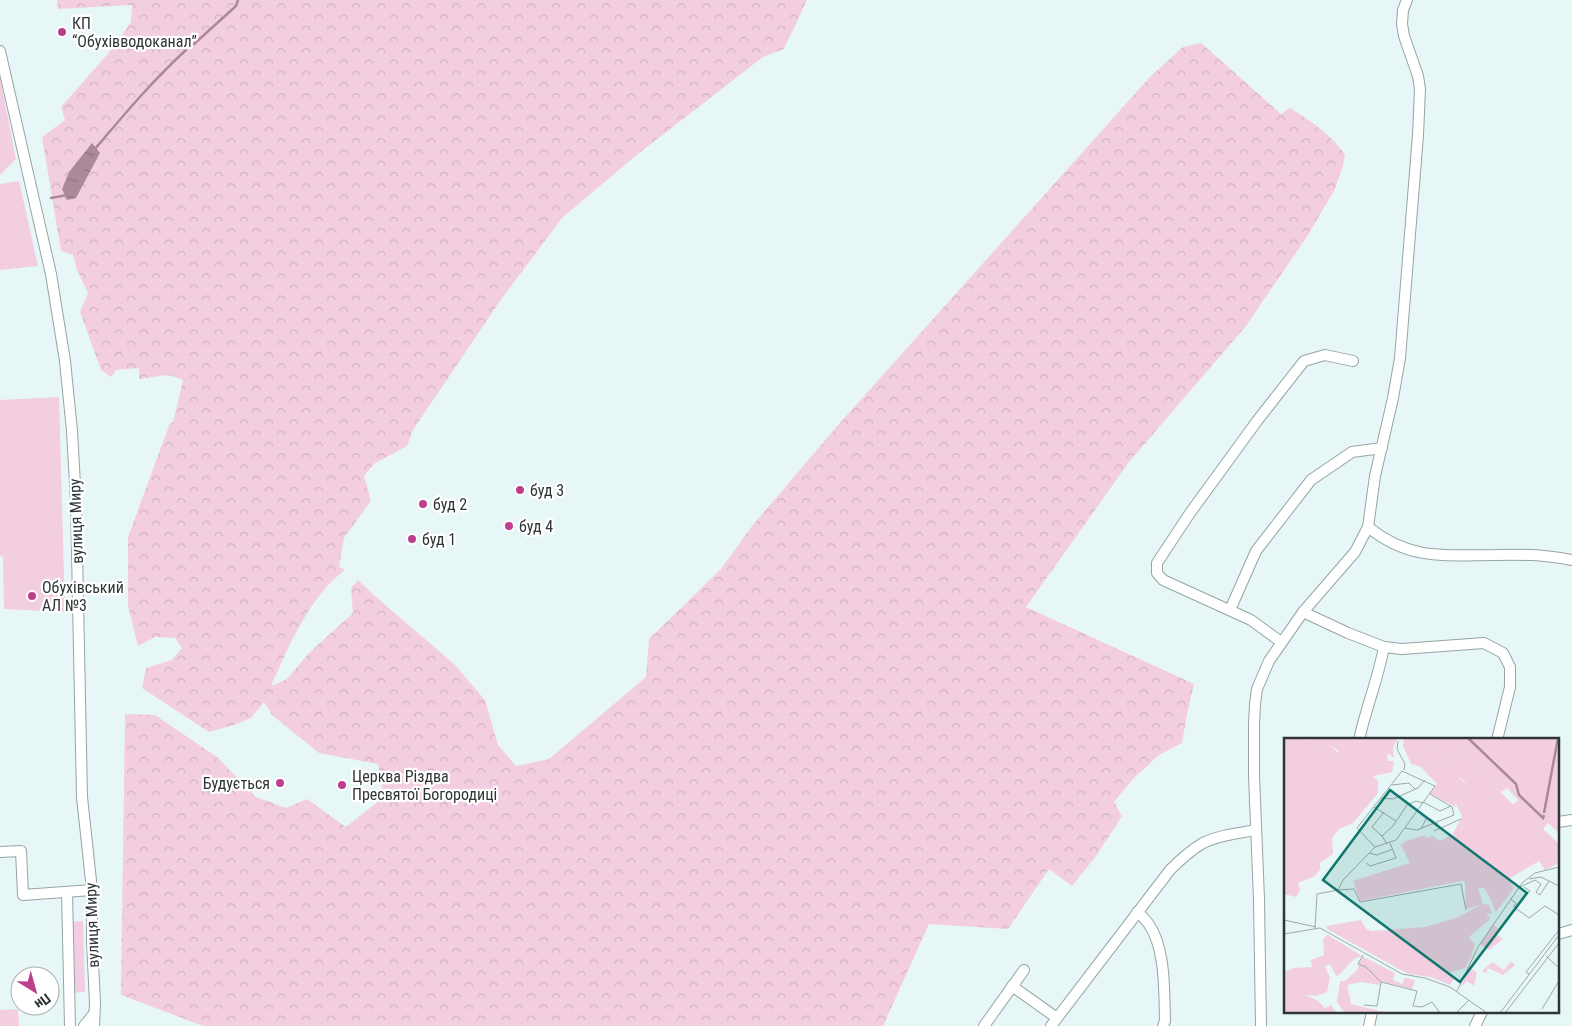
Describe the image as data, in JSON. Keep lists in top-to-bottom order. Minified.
{"streets":{"street":["вулиця Миру"]},"places":["КП “Обухівводоканал”","буд 3","буд 2","буд 4","буд 1","Обухівський АЛ №3","Будується","Церква Різдва Пресвятої Богородиці"],"north":"bottom right"}
